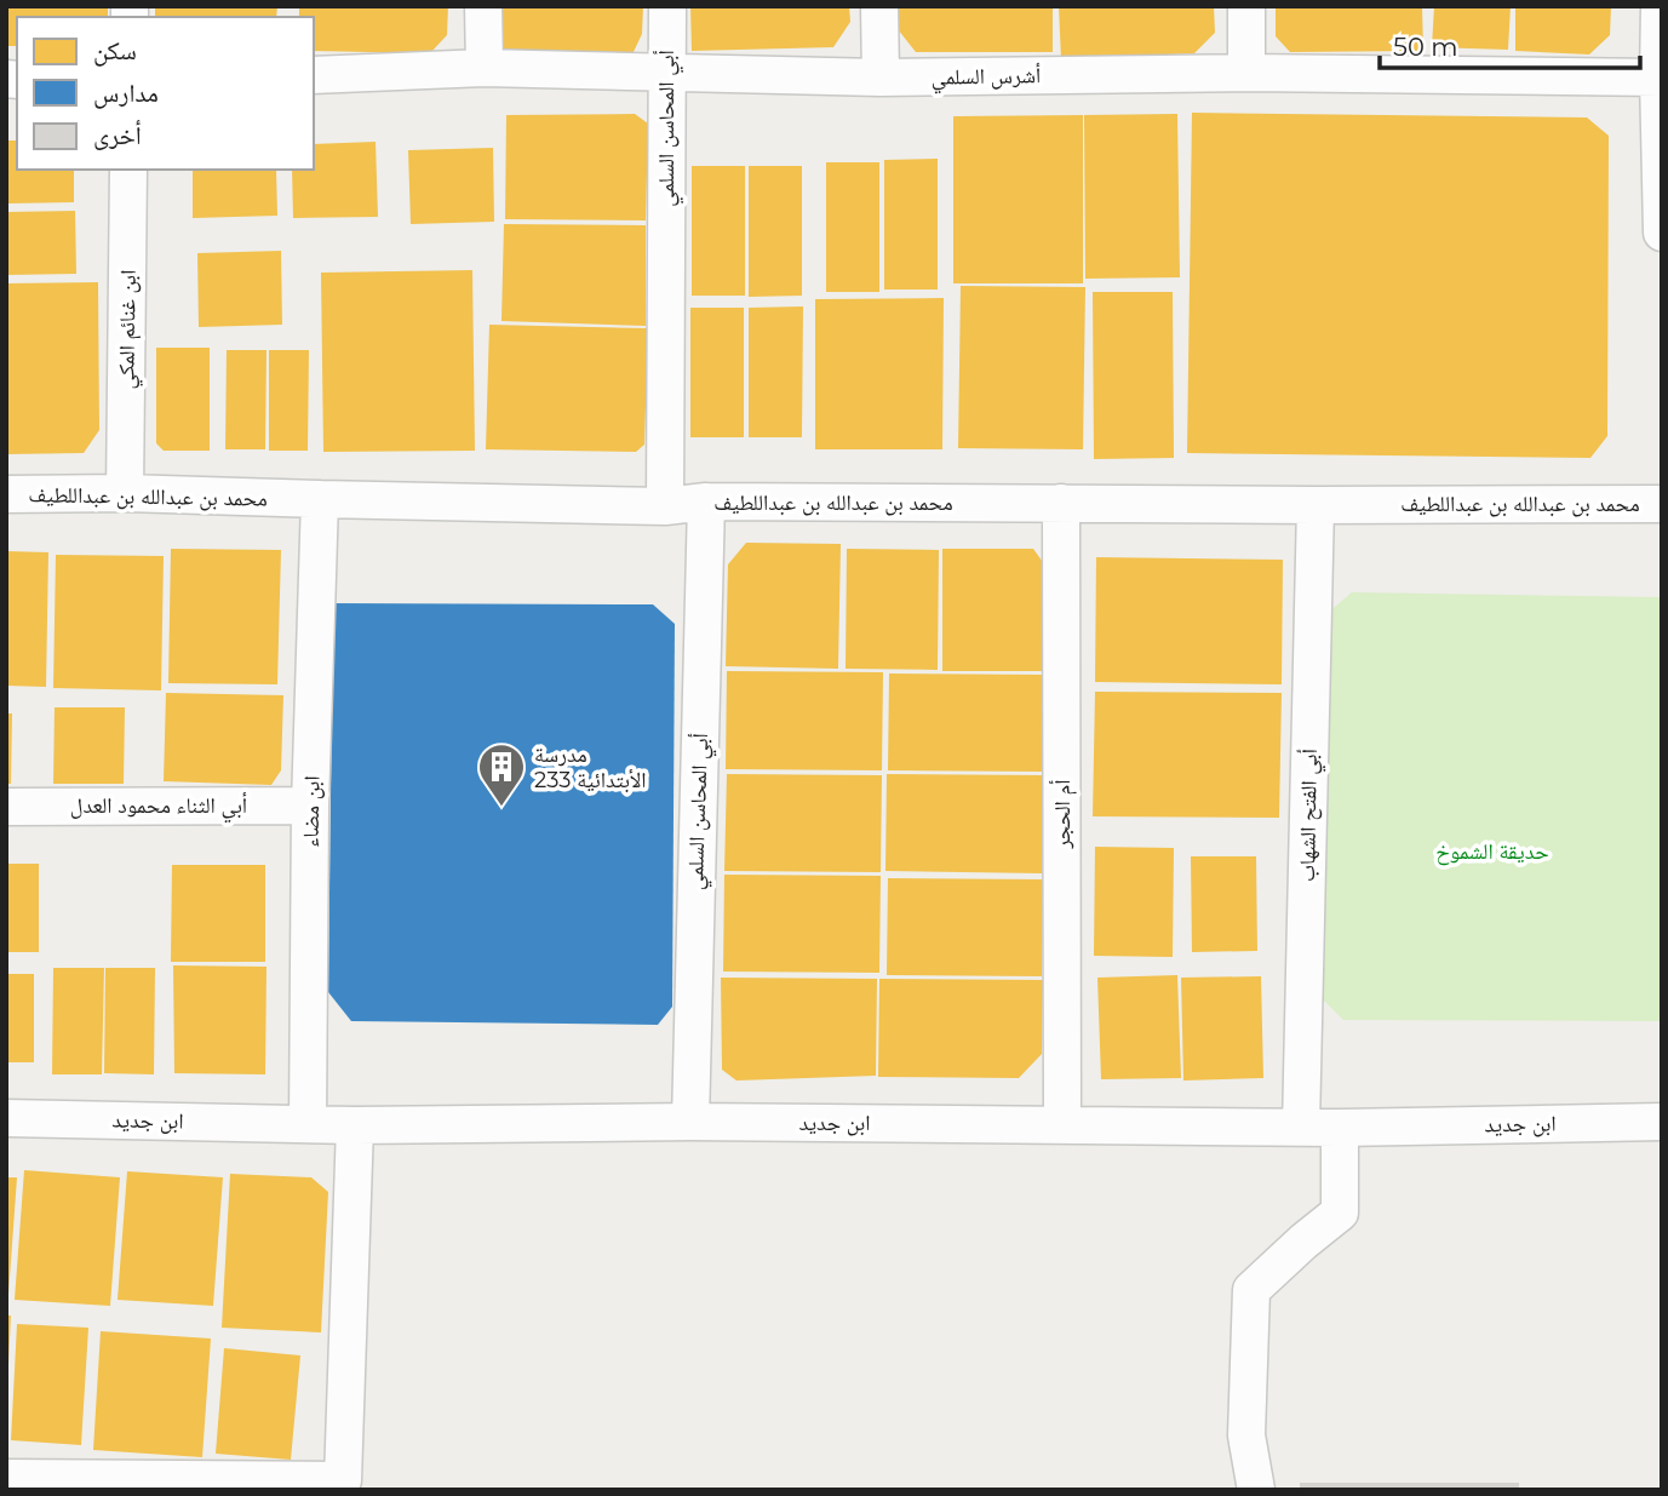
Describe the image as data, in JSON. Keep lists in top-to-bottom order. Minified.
{"streets":{"street":["أشرس السلمي","أبي المحاسن السلمي","ابن غنائم المكي","محمد بن عبدالله بن عبداللطيف","أبي الثناء محمود العدل","ابن مضاء","أم الحجر","أبي الفتح الشهاب","ابن جديد"]},"crossings":[["أشرس السلمي","أبي المحاسن السلمي"],["أبي المحاسن السلمي","محمد بن عبدالله بن عبداللطيف"],["أبي المحاسن السلمي","ابن جديد"],["ابن غنائم المكي","محمد بن عبدالله بن عبداللطيف"],["محمد بن عبدالله بن عبداللطيف","ابن مضاء"],["محمد بن عبدالله بن عبداللطيف","أم الحجر"],["محمد بن عبدالله بن عبداللطيف","أبي الفتح الشهاب"],["أبي الثناء محمود العدل","ابن مضاء"],["ابن مضاء","ابن جديد"],["أم الحجر","ابن جديد"],["أبي الفتح الشهاب","ابن جديد"]],"parks":["حديقة الشموخ"],"places":{"building":["مدرسة الأبتدائية 233"]},"legend":["سكن","مدارس","أخرى"],"scale_bar":"50 m"}
